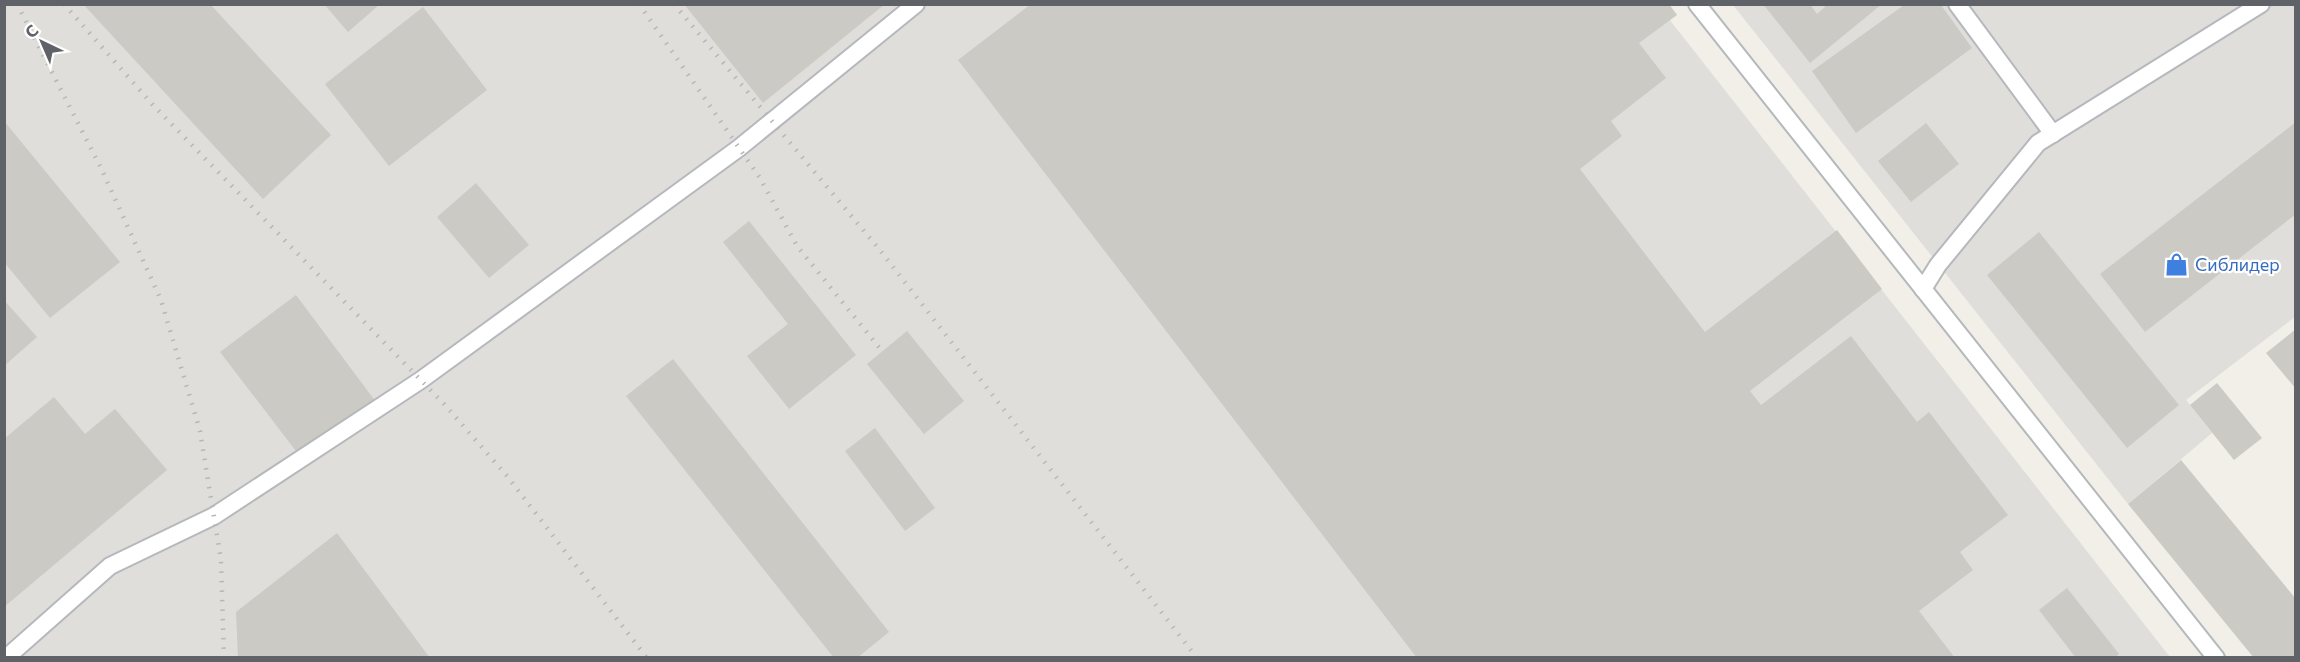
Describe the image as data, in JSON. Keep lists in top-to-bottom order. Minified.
{"places":{"shop":["Сиблидер"]},"north":"top left"}
